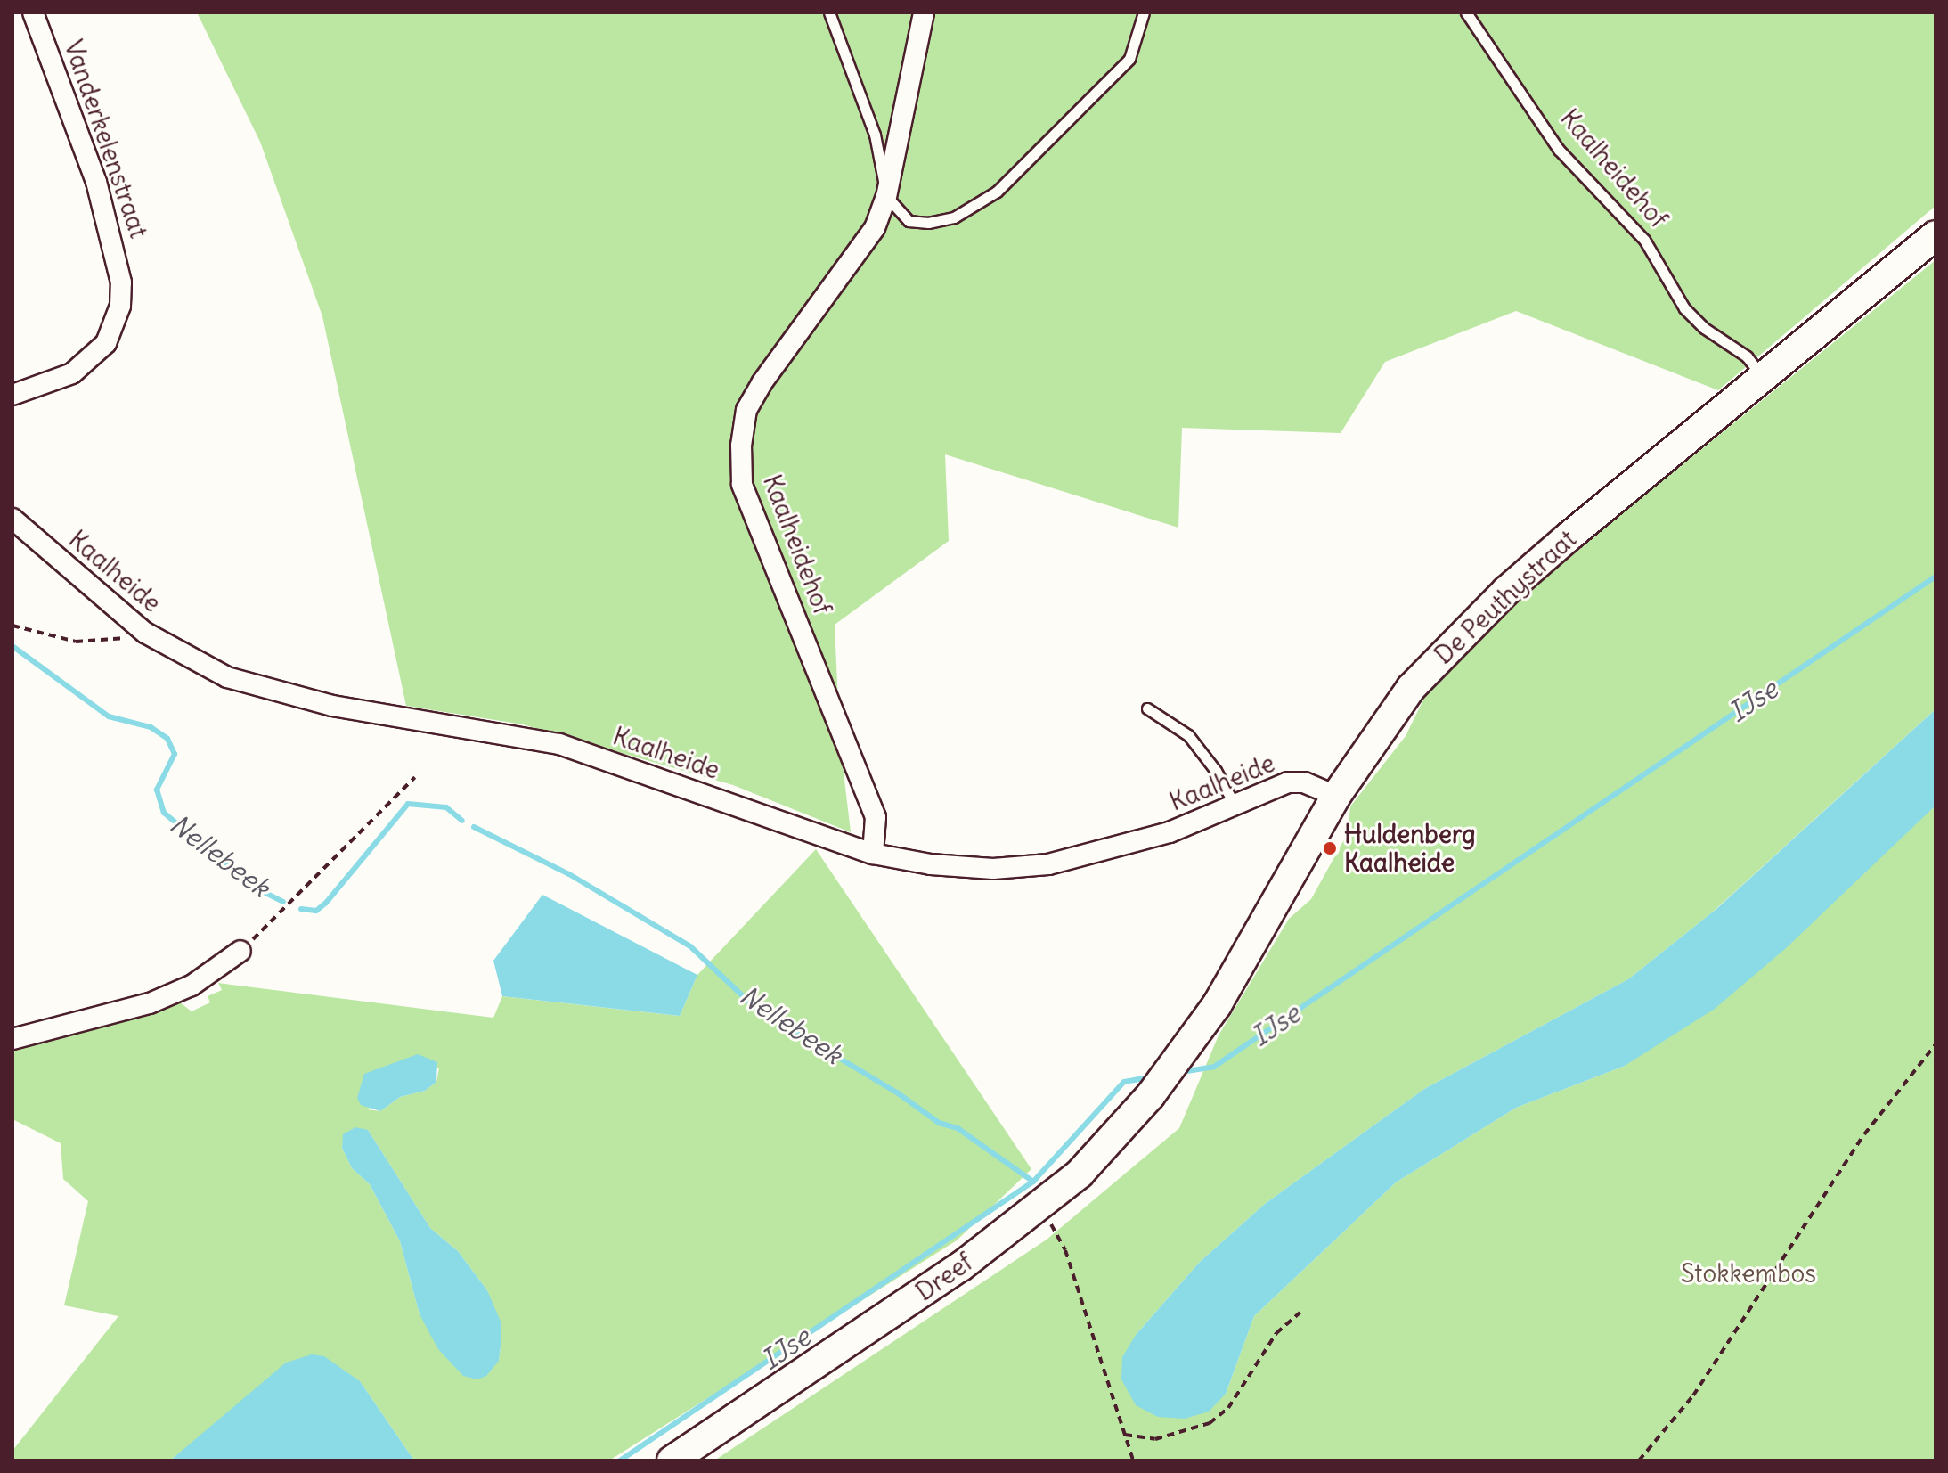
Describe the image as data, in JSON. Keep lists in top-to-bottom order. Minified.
{"streets":{"main road":["De Peuthystraat","Dreef"],"street":["Vanderkelenstraat","Kaalheidehof","Kaalheide"]},"crossings":[["Kaalheidehof","Kaalheide"],["Kaalheidehof","De Peuthystraat"],["Kaalheide","De Peuthystraat"],["De Peuthystraat","Dreef"]],"water":["IJse","Nellebeek"],"parks":["Stokkembos"],"places":["Huldenberg Kaalheide"]}
